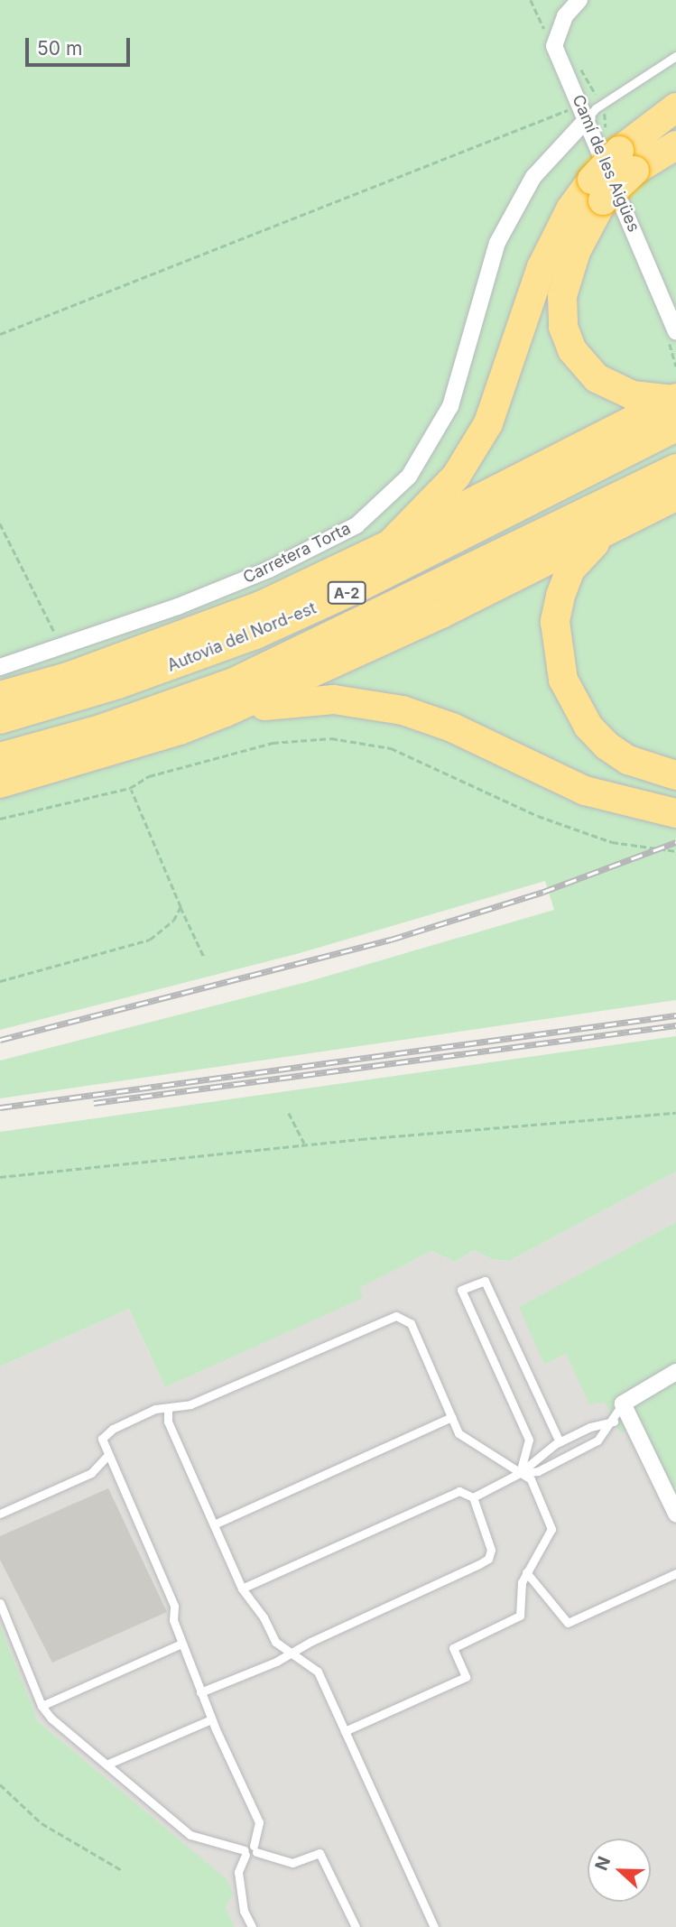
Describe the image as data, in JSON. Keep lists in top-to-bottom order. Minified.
{"streets":{"highway":["A-2","Autovia del Nord-est"],"street":["Camí de les Aigües","Carretera Torta"]},"crossings":[["Camí de les Aigües","Carretera Torta"]],"scale_bar":"50 m","north":"left"}
